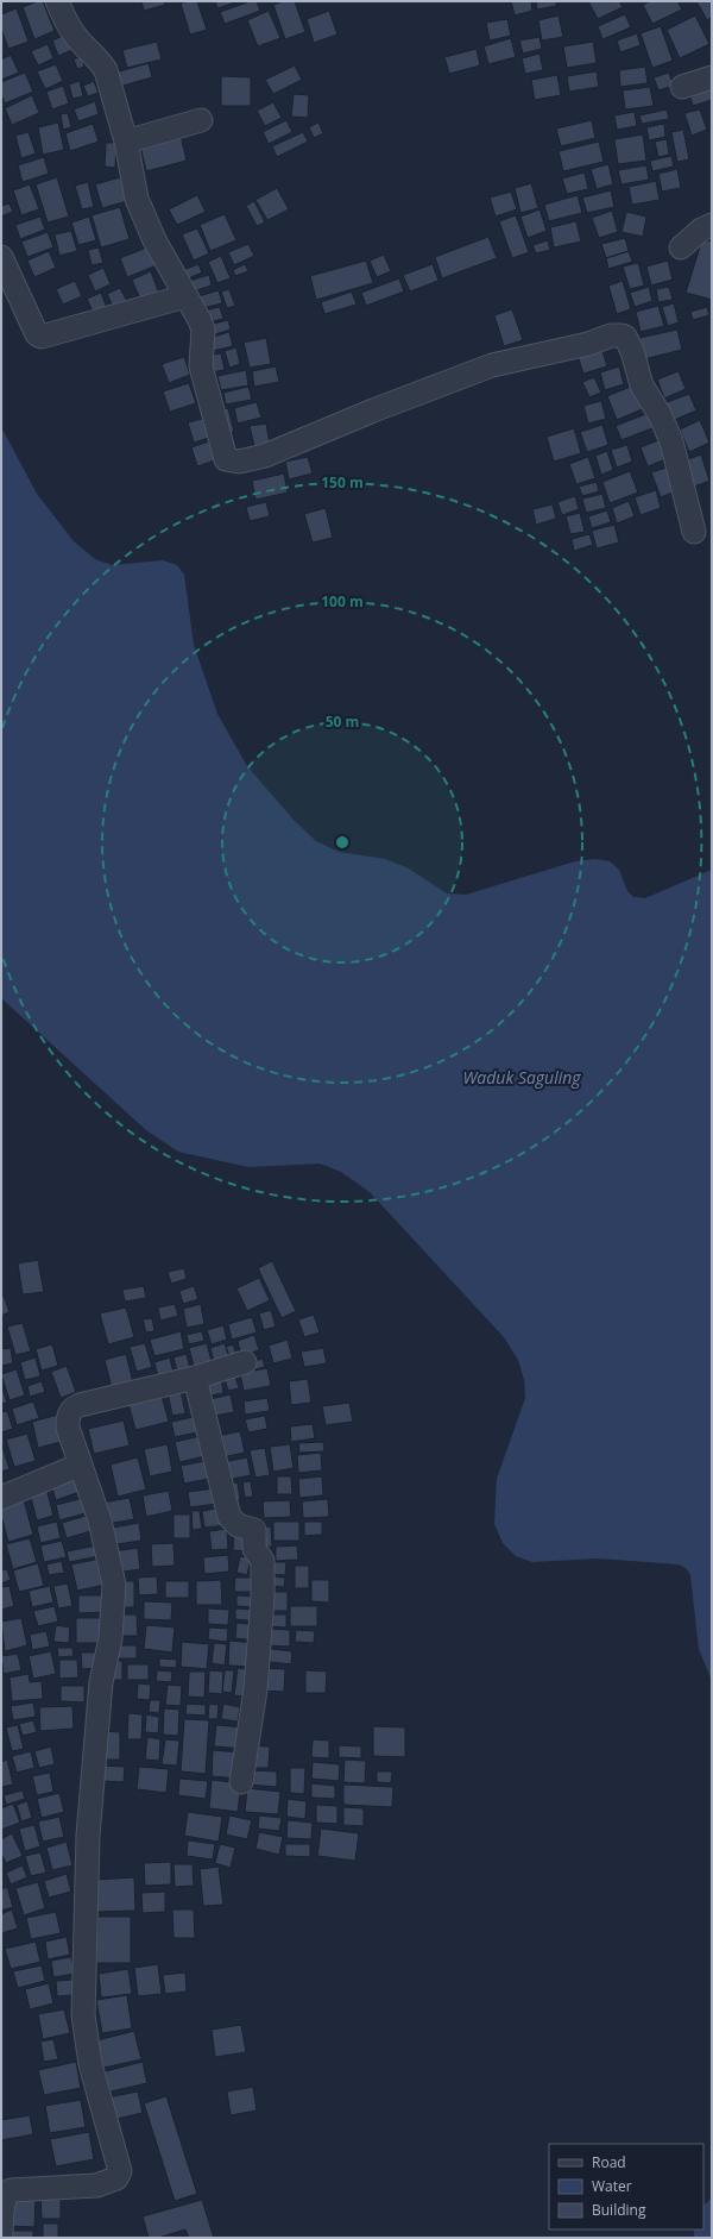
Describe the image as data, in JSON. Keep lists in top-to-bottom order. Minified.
{"water":["Waduk Saguling"],"legend":["Road","Water","Building"],"rings":["150 m","100 m","50 m"]}
